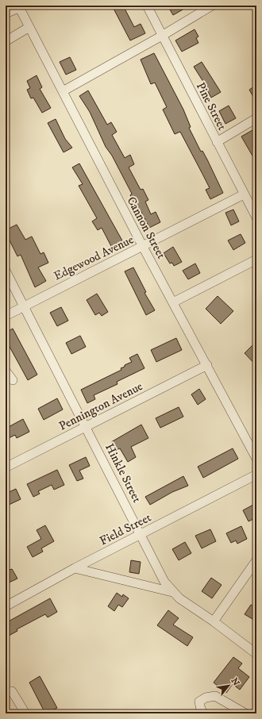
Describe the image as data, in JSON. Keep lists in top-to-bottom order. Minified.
{"streets":{"street":["Pine Street","Cannon Street","Edgewood Avenue","Pennington Avenue","Hinkle Street","Field Street"]},"crossings":[["Pine Street","Edgewood Avenue"],["Cannon Street","Edgewood Avenue"],["Cannon Street","Pennington Avenue"],["Edgewood Avenue","Hinkle Street"],["Pennington Avenue","Hinkle Street"],["Hinkle Street","Field Street"]],"north":"top right"}
